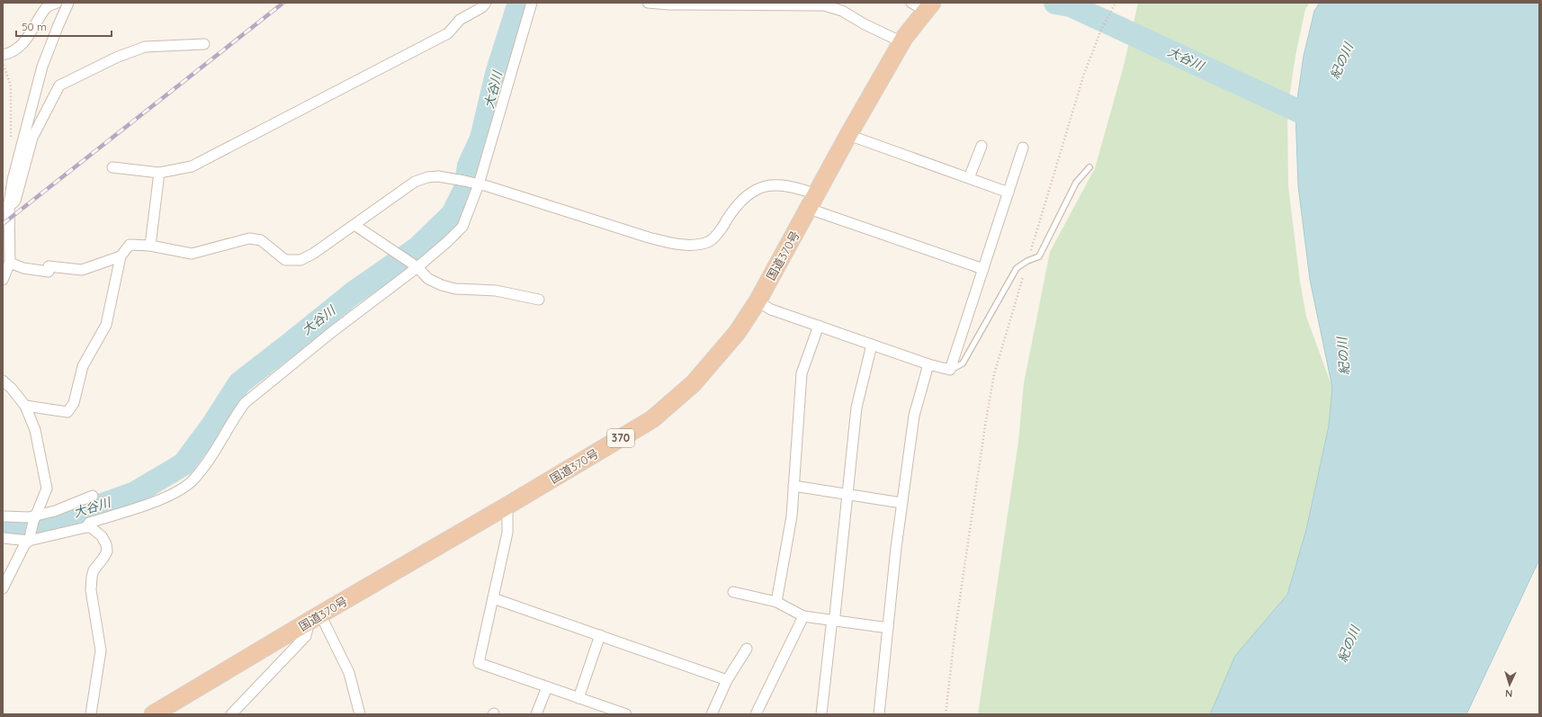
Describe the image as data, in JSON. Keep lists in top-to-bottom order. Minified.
{"streets":{"highway":["国道370号","370"]},"water":["大谷川","紀の川"],"scale_bar":"50 m","north":"bottom"}
